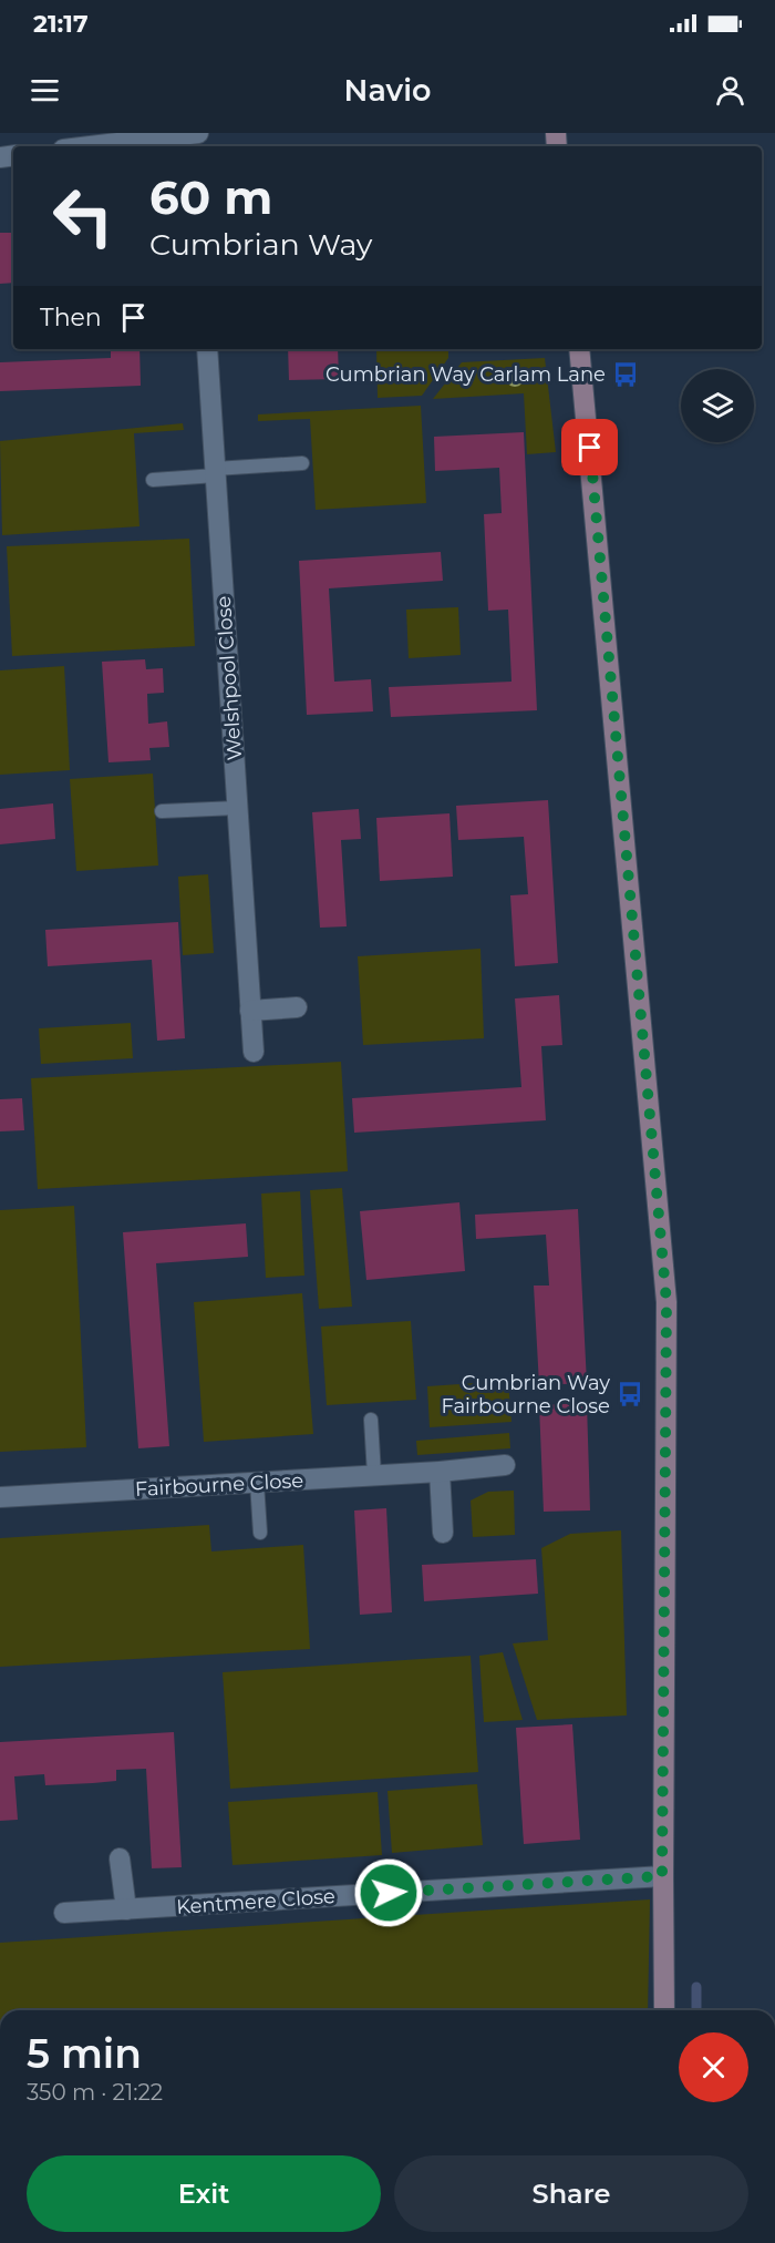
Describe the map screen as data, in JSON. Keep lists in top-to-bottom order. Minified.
{"streets":{"street":["Welshpool Close","Fairbourne Close","Kentmere Close"]},"places":{"bus stop":["Cumbrian Way Carlam Lane","Cumbrian Way Fairbourne Close"]},"page":{"status":"21:17","header":"Navio","turn":["60 m","Cumbrian Way"],"then":"Then","heading":["5 min","350 m · 21:22"],"buttons":["Exit","Share"]}}
